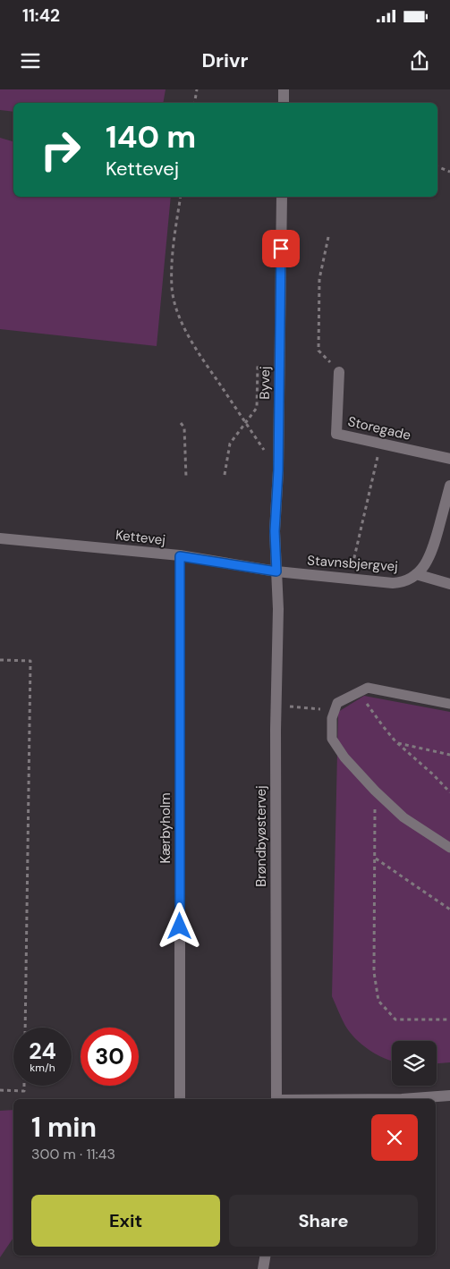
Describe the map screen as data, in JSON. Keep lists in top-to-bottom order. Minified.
{"streets":{"street":["Byvej","Storegade","Kettevej","Stavnsbjergvej","Kærbyholm","Brøndbyøstervej"]},"crossings":[["Byvej","Kettevej"],["Byvej","Stavnsbjergvej"],["Byvej","Brøndbyøstervej"],["Kettevej","Stavnsbjergvej"],["Kettevej","Kærbyholm"],["Kettevej","Brøndbyøstervej"],["Stavnsbjergvej","Brøndbyøstervej"]],"page":{"status":"11:42","header":"Drivr","turn":["140 m","Kettevej"],"speed":"24 km/h","limit":"30","heading":["1 min","300 m · 11:43"],"buttons":["Exit","Share"]}}
